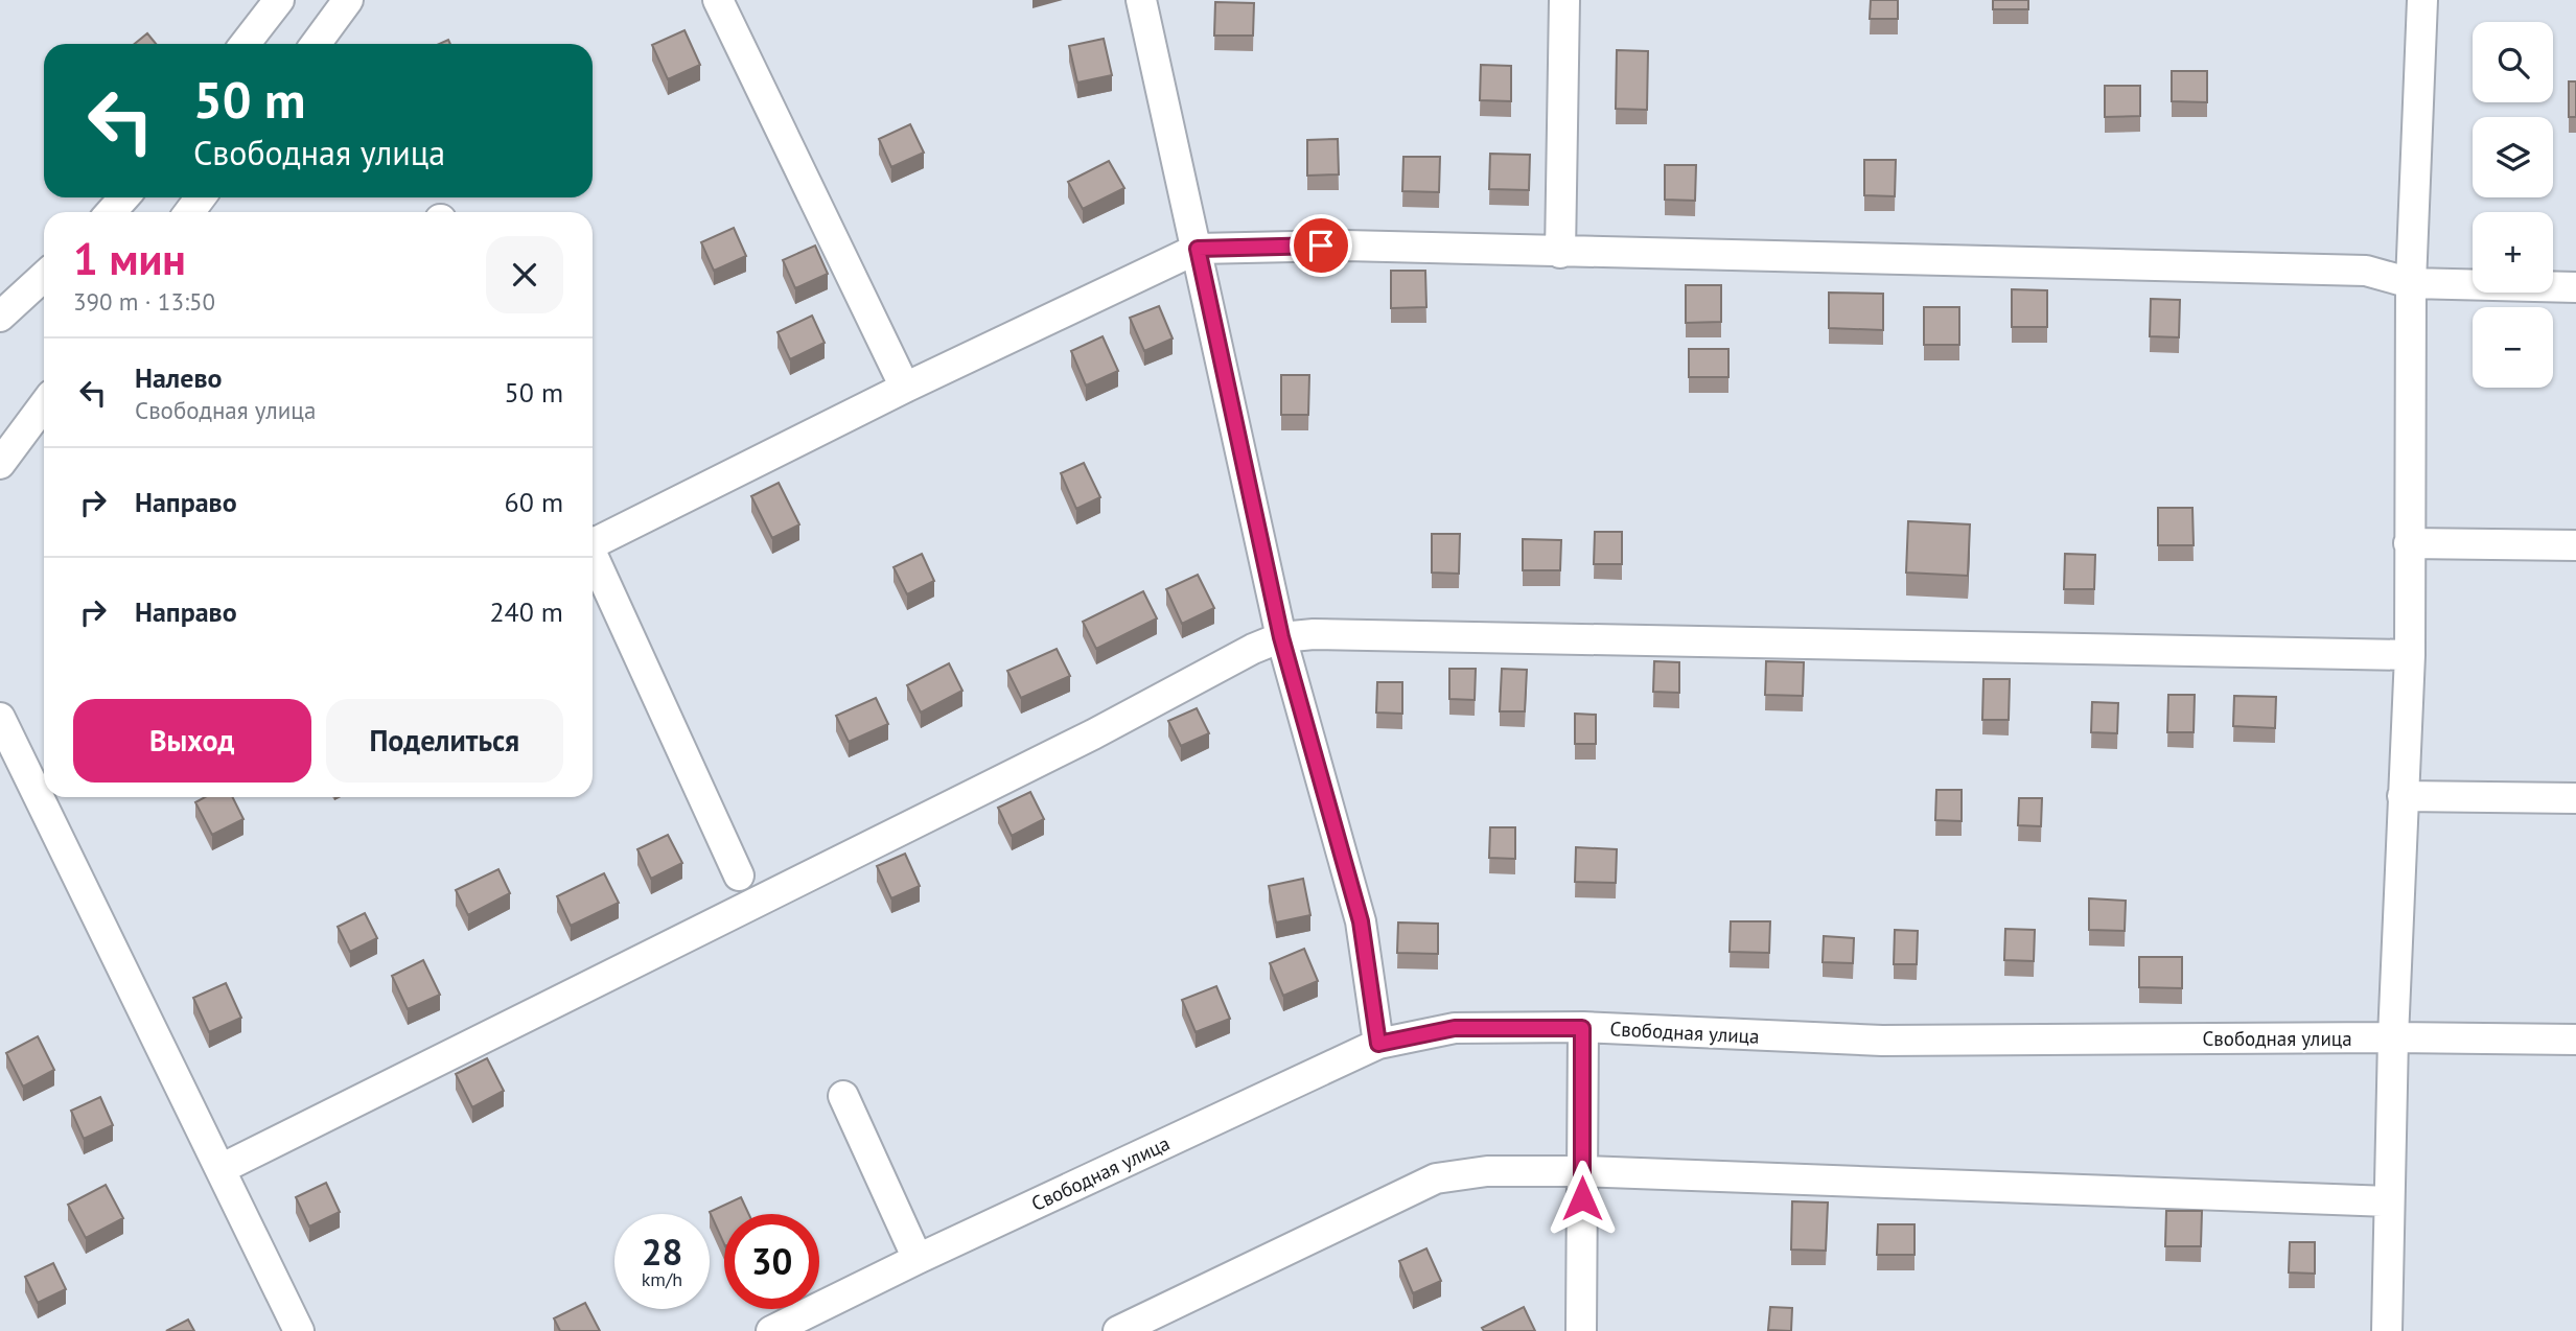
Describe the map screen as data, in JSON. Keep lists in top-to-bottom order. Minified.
{"streets":{"street":["Свободная улица"]},"page":{"map_buttons":["+","−"],"turn":["50 m","Свободная улица"],"heading":["1 мин","390 m · 13:50"],"list":[{"name":"Налево","note":"Свободная улица","value":"50 m"},{"name":"Направо","value":"60 m"},{"name":"Направо","value":"240 m"}],"buttons":["Выход","Поделиться"],"speed":"28 km/h","limit":"30"}}
